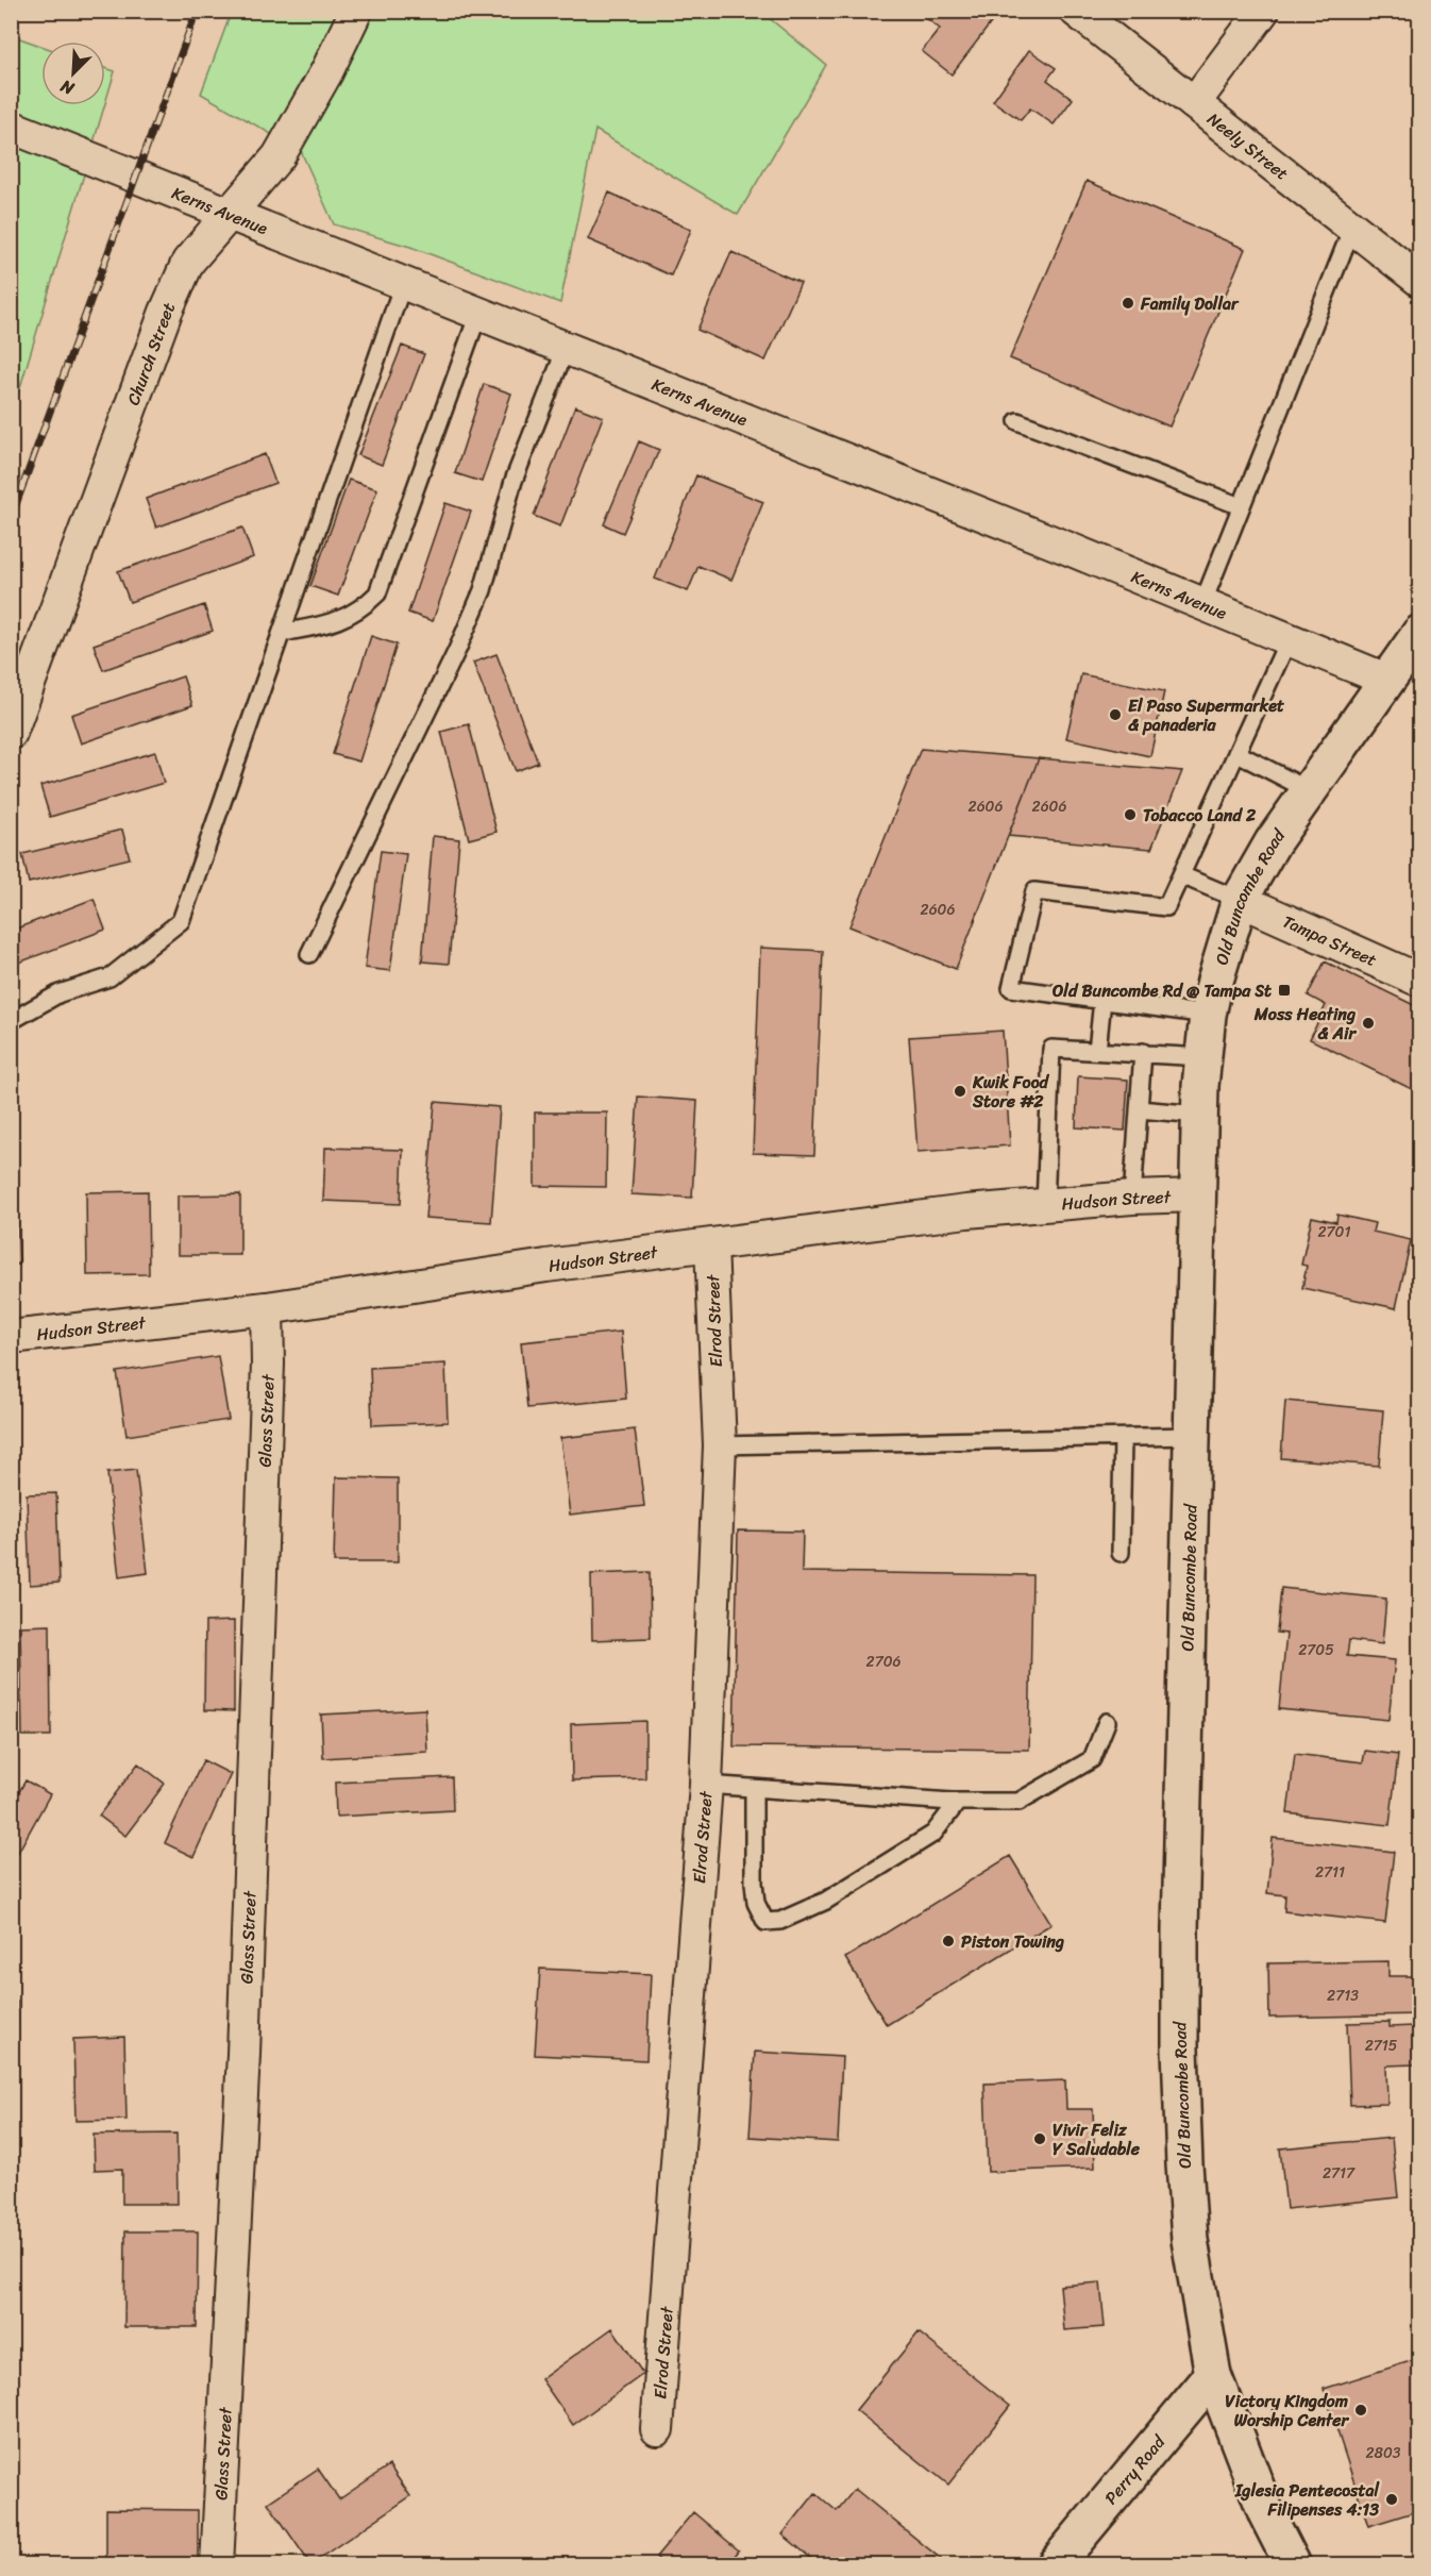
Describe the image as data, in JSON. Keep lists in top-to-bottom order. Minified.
{"streets":{"street":["Neely Street","Kerns Avenue","Church Street","Old Buncombe Road","Tampa Street","Hudson Street","Elrod Street","Glass Street","Perry Road"]},"crossings":[["Kerns Avenue","Church Street"],["Kerns Avenue","Old Buncombe Road"],["Old Buncombe Road","Tampa Street"],["Old Buncombe Road","Hudson Street"],["Old Buncombe Road","Perry Road"],["Hudson Street","Elrod Street"],["Hudson Street","Glass Street"]],"places":{"other":["Family Dollar","El Paso Supermarket & panaderia","Tobacco Land 2","Moss Heating & Air","Kwik Food Store #2","Piston Towing","Vivir Feliz Y Saludable","Victory Kingdom Worship Center","Iglesia Pentecostal Filipenses 4:13"],"transit":["Old Buncombe Rd @ Tampa St"]},"house_numbers":["2606","2606","2606","2701","2705","2706","2711","2713","2715","2717","2803"],"north":"bottom left"}
